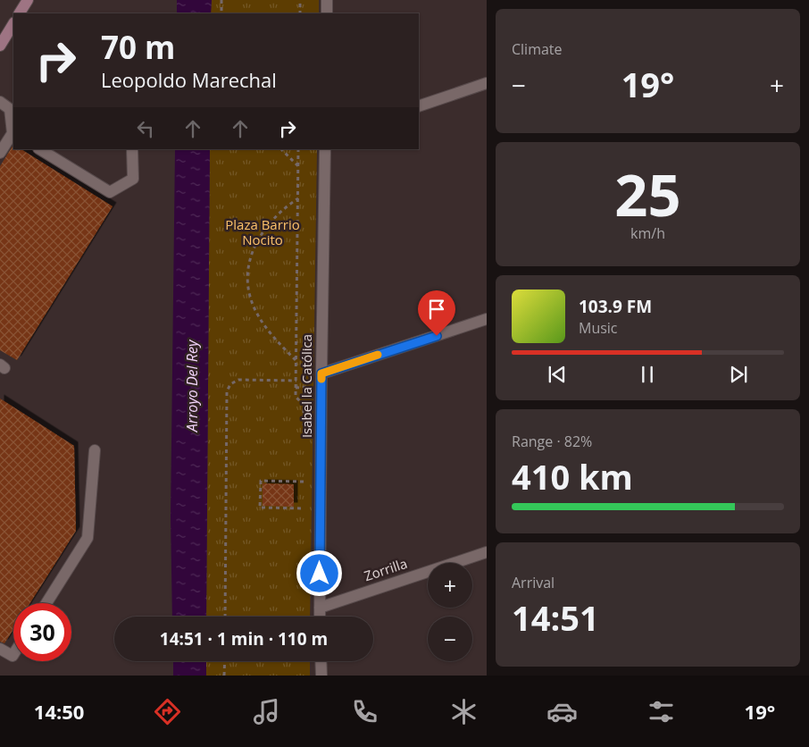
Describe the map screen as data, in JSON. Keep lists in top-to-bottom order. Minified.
{"streets":{"street":["Isabel la Católica","Zorrilla"]},"crossings":[["Isabel la Católica","Zorrilla"]],"water":["Arroyo Del Rey"],"parks":["Plaza Barrio Nocito"],"page":{"tile":["Climate",["25","km/h"],["Range · 82%","410 km"],["Arrival","14:51"]],"turn":["70 m","Leopoldo Marechal"],"heat":["−","19°","+"],"song":["103.9 FM","Music"],"map_buttons":["+","−"],"limit":"30","trip":"14:51 · 1 min · 110 m","tabs":["14:50","19°"]}}
